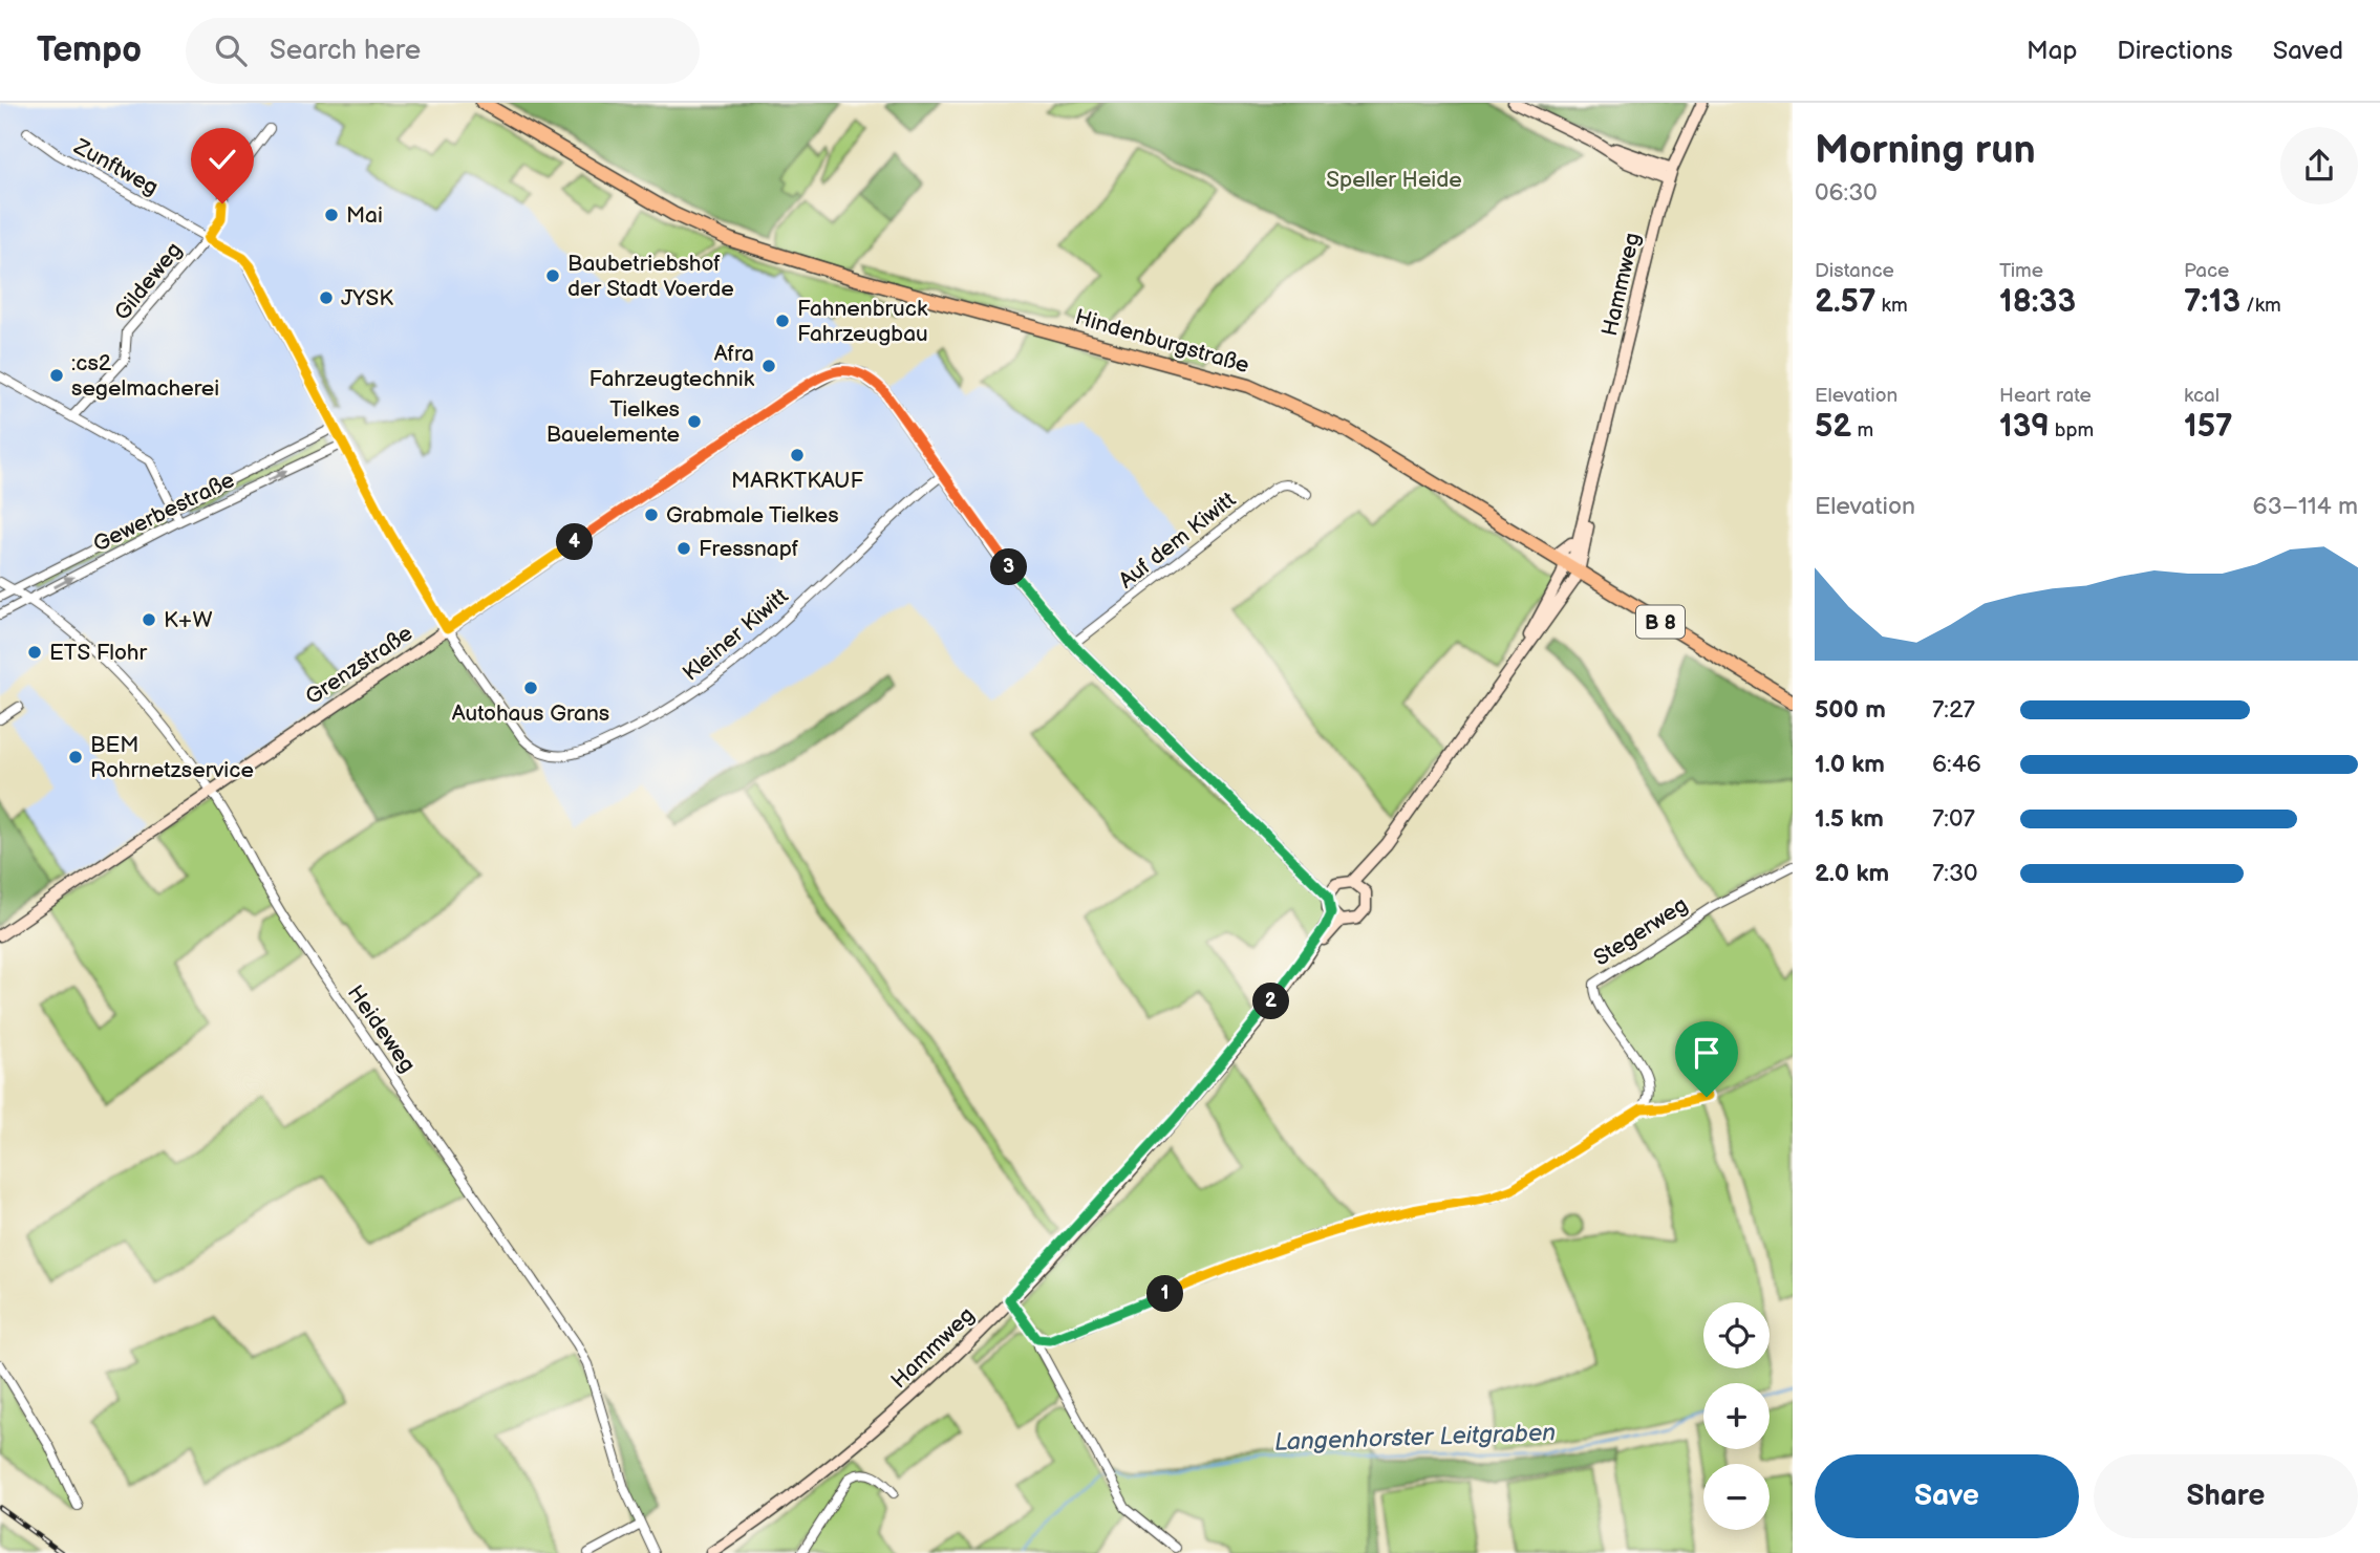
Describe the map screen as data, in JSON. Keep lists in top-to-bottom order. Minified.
{"streets":{"main road":["Hammweg","Hindenburgstraße","B 8","Grenzstraße"],"street":["Zunftweg","Gildeweg","Gewerbestraße","Auf dem Kiwitt","Kleiner Kiwitt","Stegerweg","Heideweg"]},"crossings":[["Zunftweg","Gildeweg"],["Zunftweg","Gewerbestraße"],["Zunftweg","Kleiner Kiwitt"],["Zunftweg","Grenzstraße"],["Hammweg","Hindenburgstraße"],["Hammweg","Grenzstraße"],["Gewerbestraße","Heideweg"],["Auf dem Kiwitt","Grenzstraße"],["Kleiner Kiwitt","Grenzstraße"],["Grenzstraße","Heideweg"]],"water":["Langenhorster Leitgraben"],"parks":["Speller Heide"],"places":["Mai","Baubetriebshof der Stadt Voerde","JYSK","Fahnenbruck Fahrzeugbau","Afra Fahrzeugtechnik",":cs2 segelmacherei","Tielkes Bauelemente","MARKTKAUF","Grabmale Tielkes","Fressnapf","K+W","ETS Flohr","Autohaus Grans","BEM Rohrnetzservice"],"page":{"header":"Tempo","search":"Search here","nav":["Map","Directions","Saved"],"heading":["Morning run","06:30"],"stats":[["Distance","2.57 km"],["Time","18:33"],["Pace","7:13 /km"],["Elevation","52 m"],["Heart rate","139 bpm"],["kcal","157"]],"chart":["Elevation","63–114 m"],"pins":["4","3","2","1"],"list":[{"name":"500 m","note":"7:27"},{"name":"1.0 km","note":"6:46"},{"name":"1.5 km","note":"7:07"},{"name":"2.0 km","note":"7:30"}],"map_buttons":["+","−"],"buttons":["Save","Share"]}}
